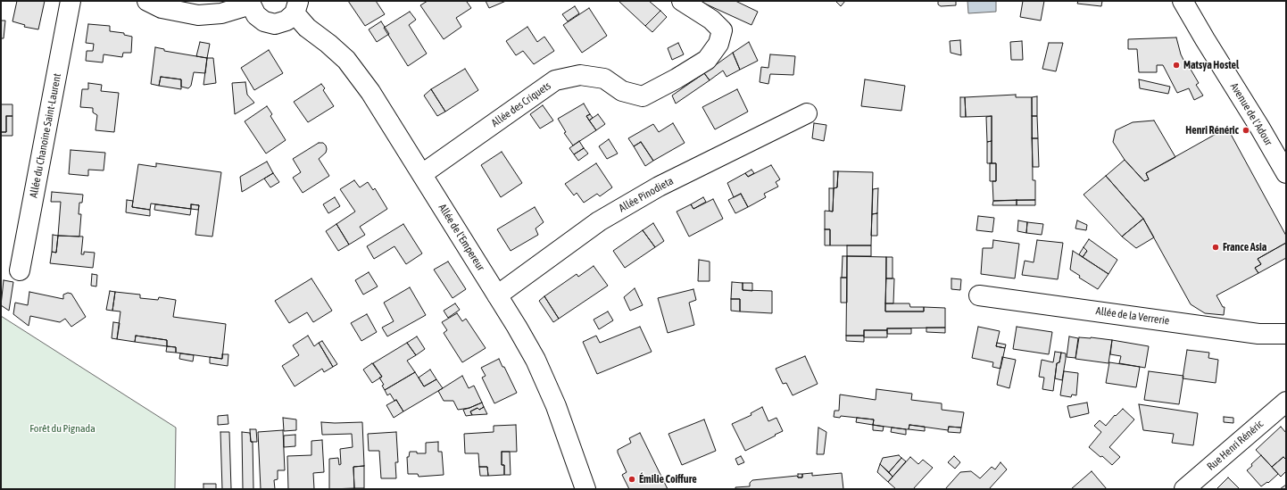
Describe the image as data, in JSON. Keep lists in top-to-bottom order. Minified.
{"streets":{"street":["Allée des Criquets","Avenue de l'Adour","Allée du Chanoine Saint-Laurent","Allée Pinodieta","Allée de l'Empereur","Allée de la Verrerie","Rue Henri Rénéric"]},"crossings":[["Allée des Criquets","Allée de l'Empereur"],["Allée Pinodieta","Allée de l'Empereur"]],"parks":["Forêt du Pignada"],"places":["Matsya Hostel","Henri Rénéric","France Asia","Émilie Coiffure"]}
